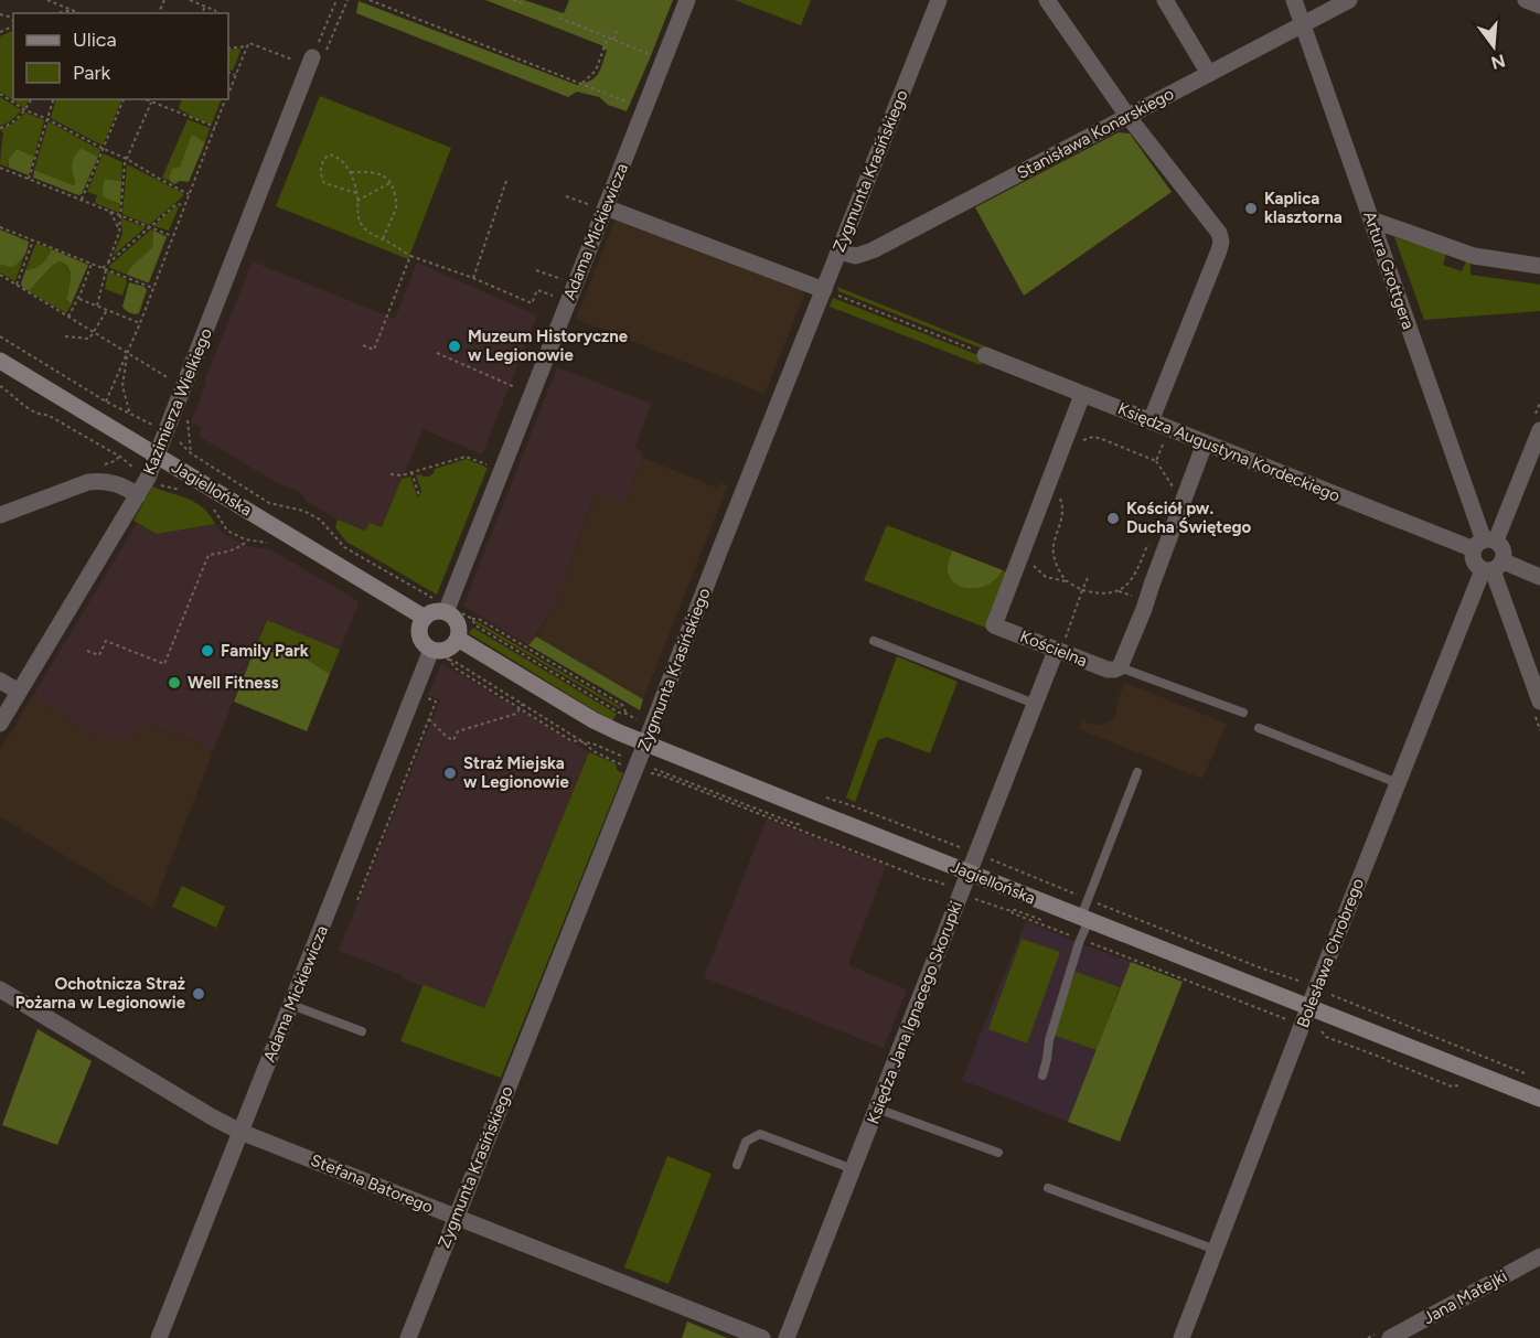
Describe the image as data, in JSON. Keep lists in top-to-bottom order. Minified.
{"streets":{"street":["Stanisława Konarskiego","Zygmunta Krasińskiego","Adama Mickiewicza","Artura Grottgera","Kazimierza Wielkiego","Księdza Augustyna Kordeckiego","Jagiellońska","Kościelna","Bolesława Chrobrego","Księdza Jana Ignacego Skorupki","Stefana Batorego","Jana Matejki"]},"crossings":[["Stanisława Konarskiego","Zygmunta Krasińskiego"],["Stanisława Konarskiego","Artura Grottgera"],["Zygmunta Krasińskiego","Jagiellońska"],["Zygmunta Krasińskiego","Stefana Batorego"],["Adama Mickiewicza","Jagiellońska"],["Adama Mickiewicza","Stefana Batorego"],["Artura Grottgera","Księdza Augustyna Kordeckiego"],["Kazimierza Wielkiego","Jagiellońska"],["Księdza Augustyna Kordeckiego","Kościelna"],["Jagiellońska","Bolesława Chrobrego"],["Jagiellońska","Księdza Jana Ignacego Skorupki"],["Kościelna","Księdza Jana Ignacego Skorupki"]],"places":["Kaplica klasztorna","Muzeum Historyczne w Legionowie","Kościół pw. Ducha Świętego","Family Park","Well Fitness","Straż Miejska w Legionowie","Ochotnicza Straż Pożarna w Legionowie"],"legend":["Ulica","Park"],"north":"bottom"}
